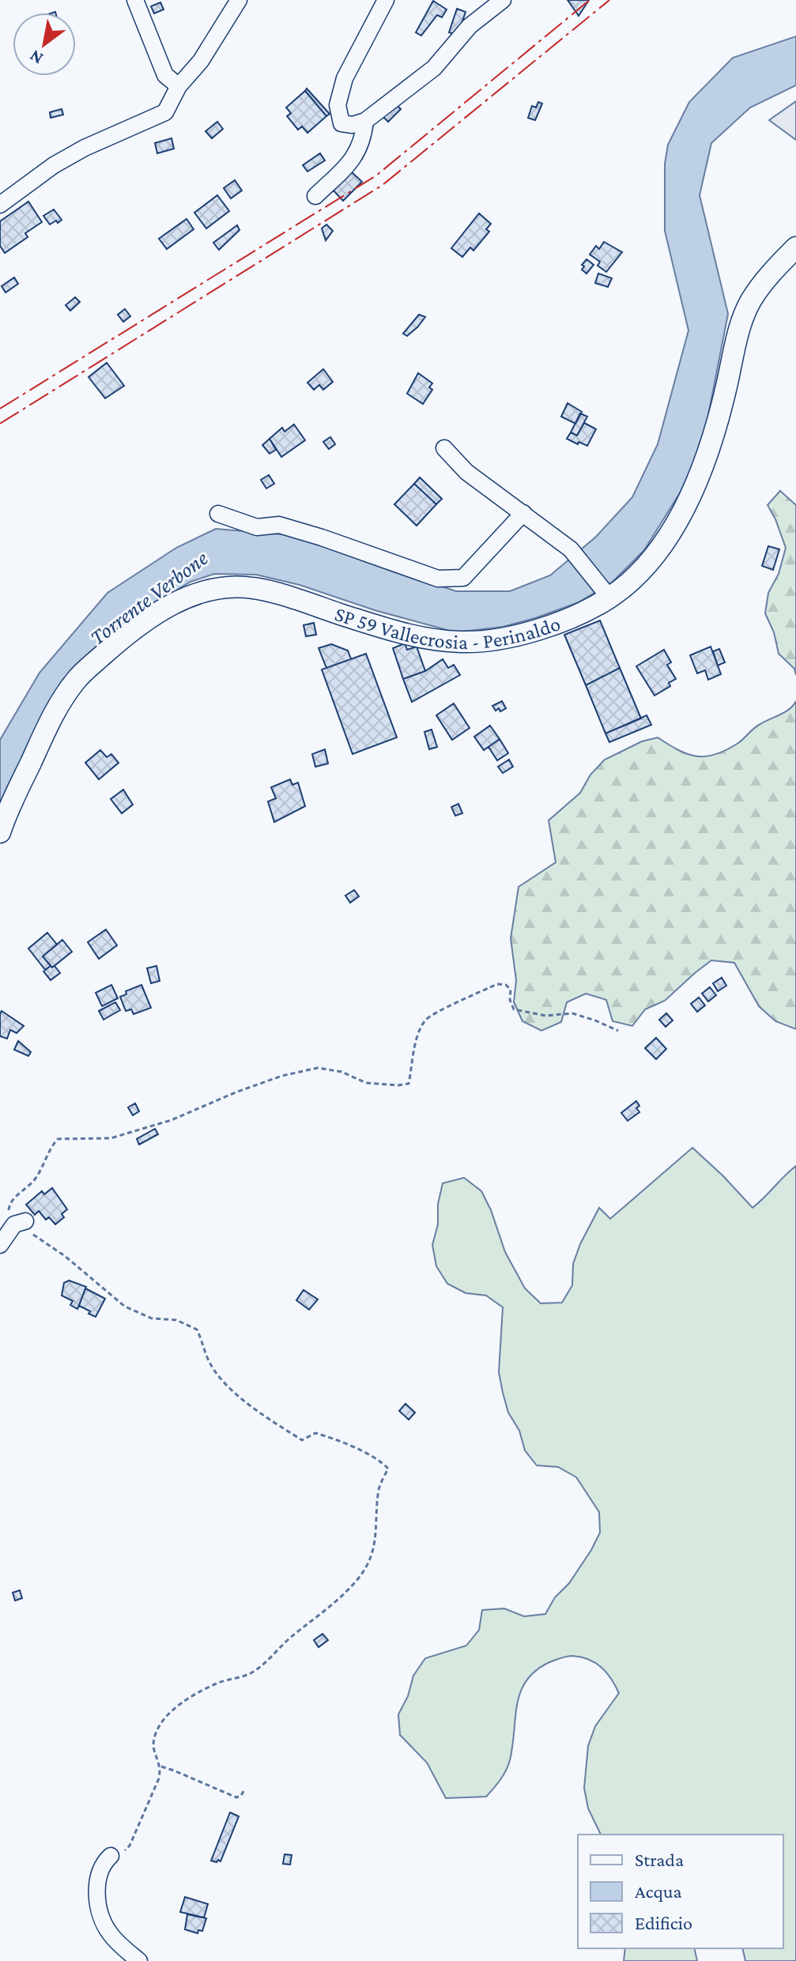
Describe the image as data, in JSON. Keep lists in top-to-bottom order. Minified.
{"streets":{"main road":["SP 59 Vallecrosia - Perinaldo"]},"water":["Torrente Verbone"],"legend":["Strada","Acqua","Edificio"],"north":"bottom left"}
